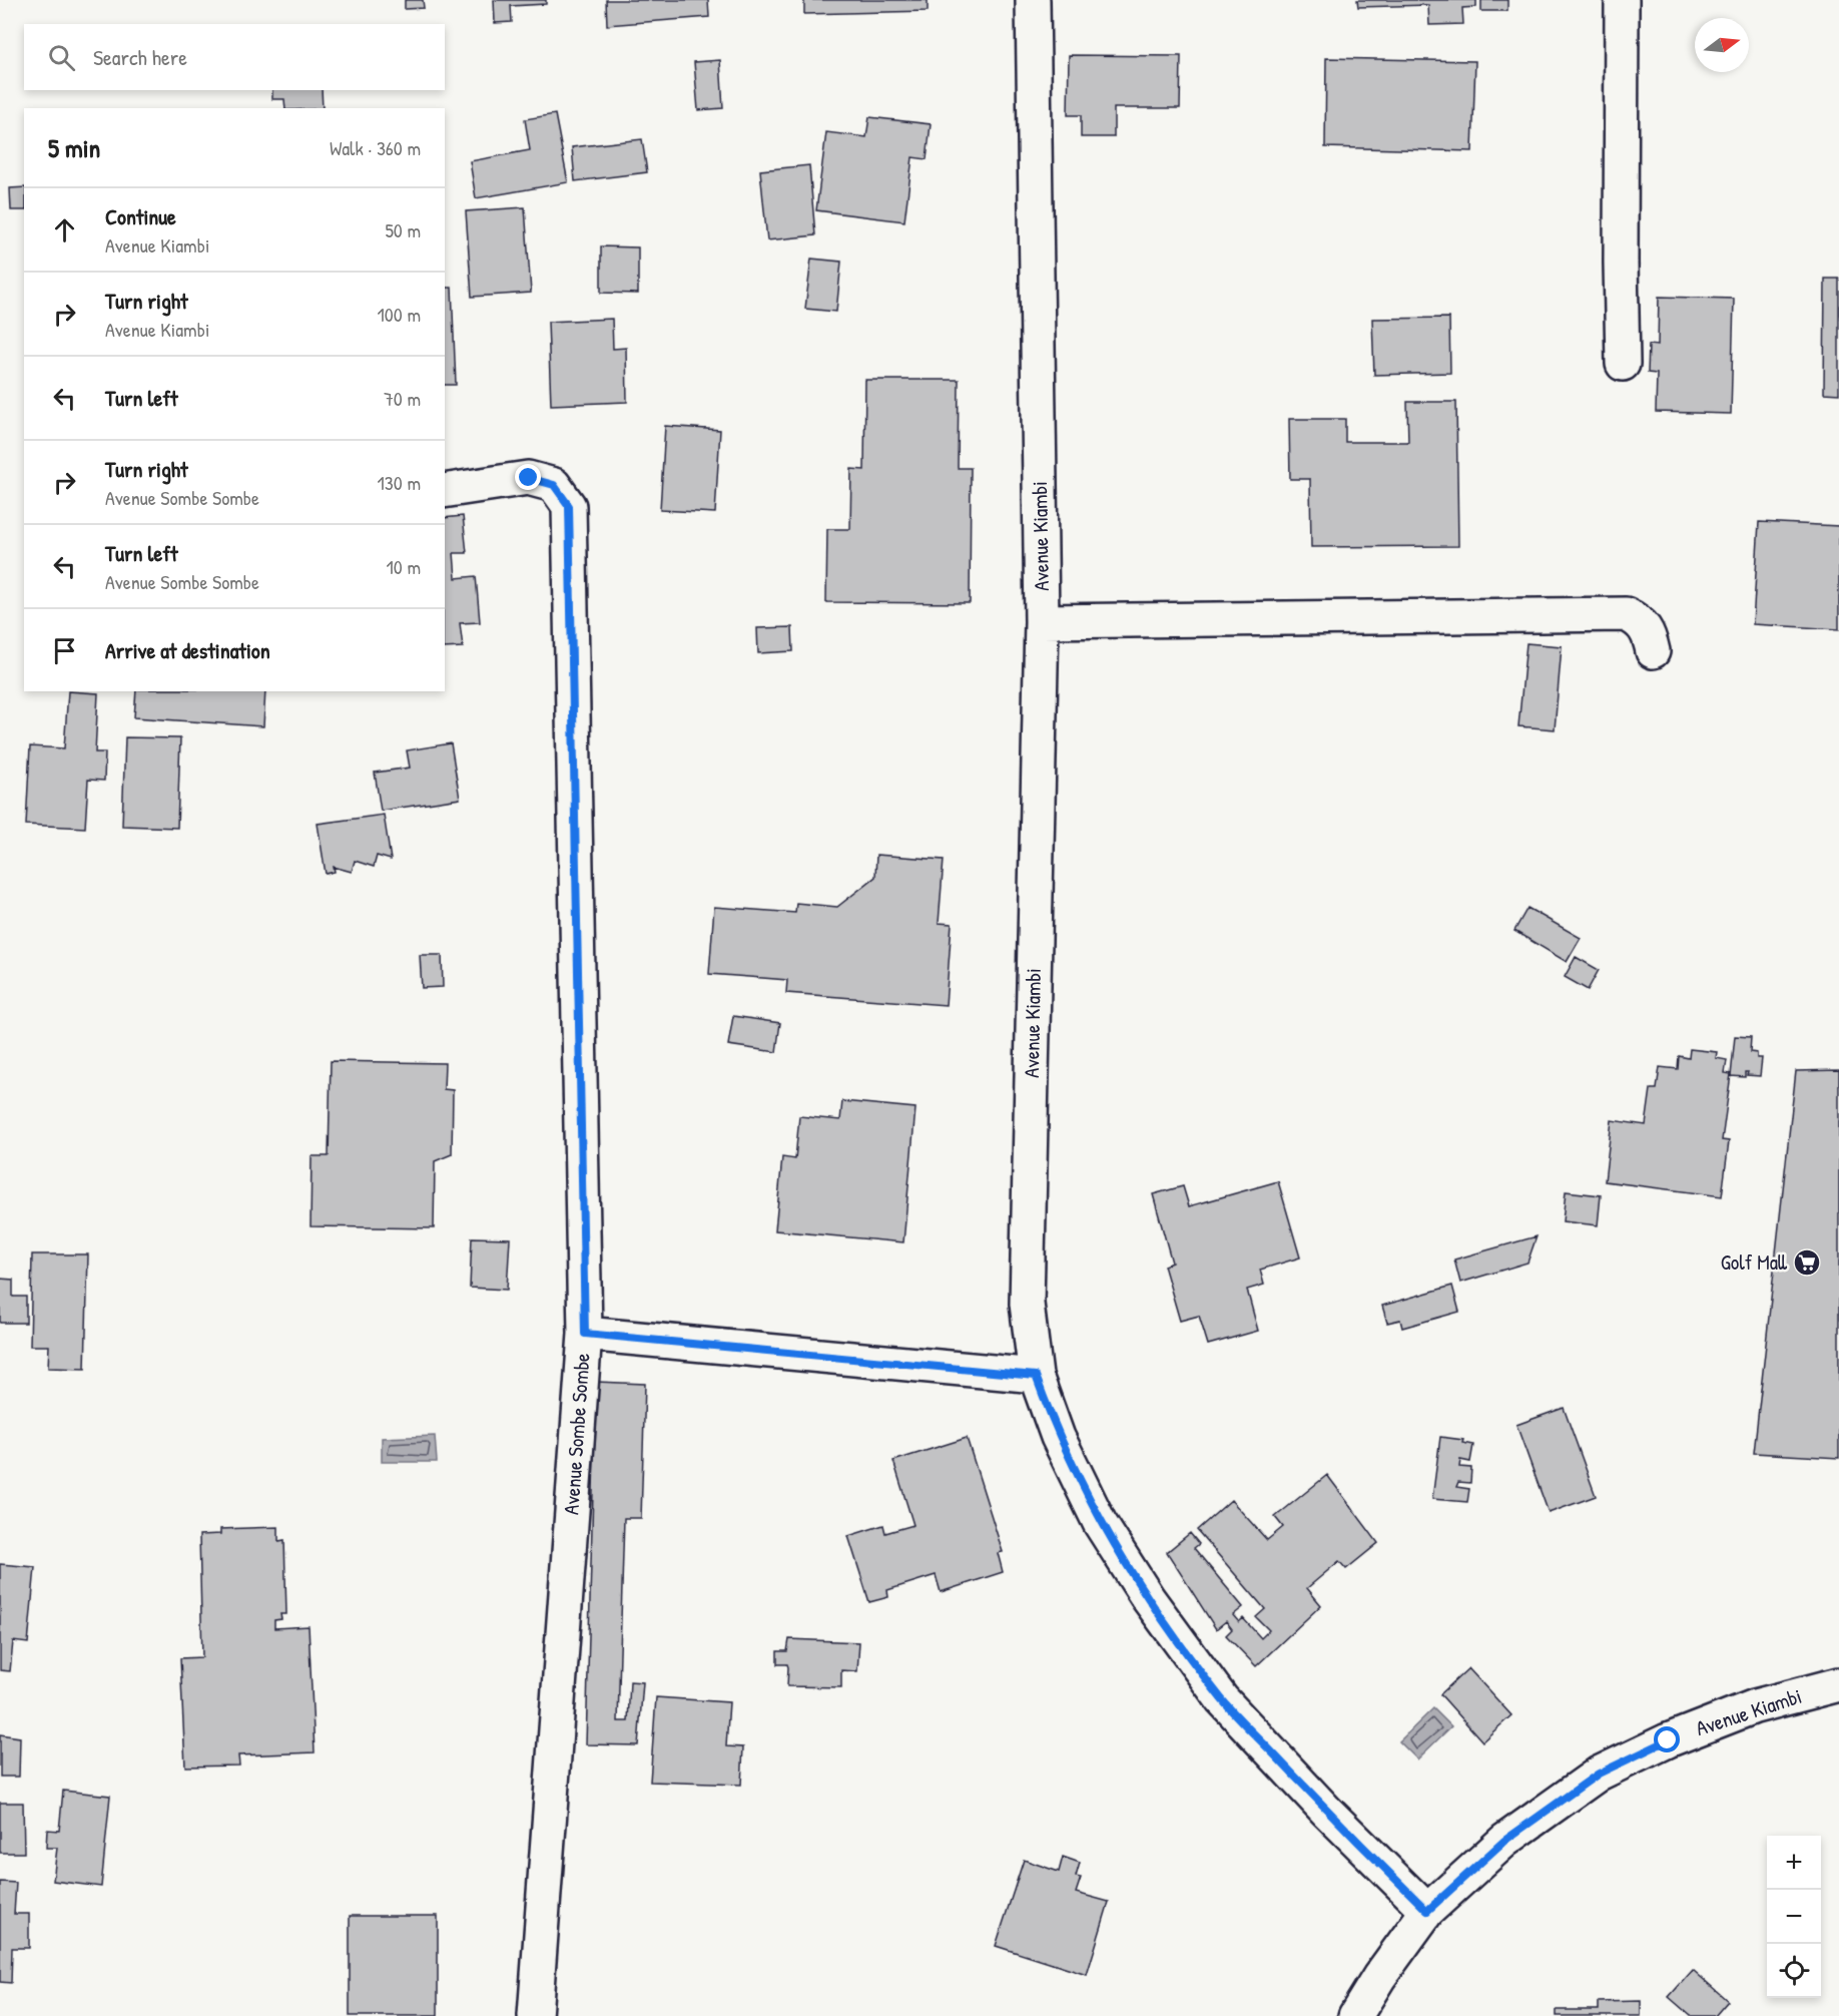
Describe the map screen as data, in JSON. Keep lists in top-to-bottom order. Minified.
{"streets":{"street":["Avenue Kiambi","Avenue Sombe Sombe"]},"places":{"supermarket":["Golf Mall"]},"north":"right","page":{"search":"Search here","heading":["5 min","Walk · 360 m"],"list":[["Continue","Avenue Kiambi","50 m"],["Turn right","Avenue Kiambi","100 m"],["Turn left","70 m"],["Turn right","Avenue Sombe Sombe","130 m"],["Turn left","Avenue Sombe Sombe","10 m"],"Arrive at destination"],"map_buttons":["+","−"]}}
